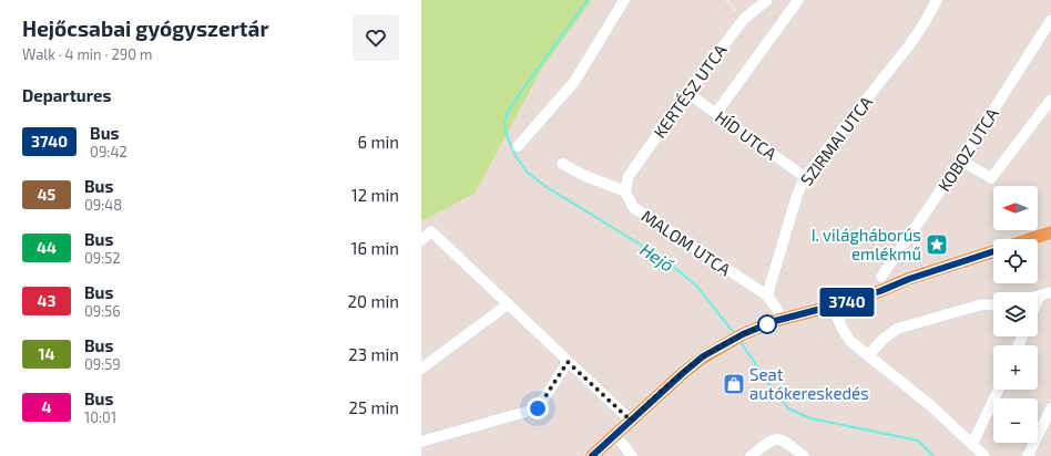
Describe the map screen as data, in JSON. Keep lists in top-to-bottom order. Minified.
{"streets":{"street":["KERTÉSZ UTCA","HÍD UTCA","SZIRMAI UTCA","KOBOZ UTCA","MALOM UTCA"]},"crossings":[["KERTÉSZ UTCA","HÍD UTCA"],["KERTÉSZ UTCA","MALOM UTCA"],["HÍD UTCA","SZIRMAI UTCA"],["SZIRMAI UTCA","MALOM UTCA"]],"water":["Hejő"],"places":{"place":["I. világháborús emlékmű"],"shop":["Seat autókereskedés"]},"lines":["bus line 3740"],"north":"left","page":{"heading":[["Hejőcsabai gyógyszertár","Walk · 4 min · 290 m"],"Departures"],"on_map":"3740","list":[{"mark":"3740","name":"Bus","note":"09:42","value":"6 min"},{"mark":"45","name":"Bus","note":"09:48","value":"12 min"},{"mark":"44","name":"Bus","note":"09:52","value":"16 min"},{"mark":"43","name":"Bus","note":"09:56","value":"20 min"},{"mark":"14","name":"Bus","note":"09:59","value":"23 min"},{"mark":"4","name":"Bus","note":"10:01","value":"25 min"}],"map_buttons":["+","−"]}}
